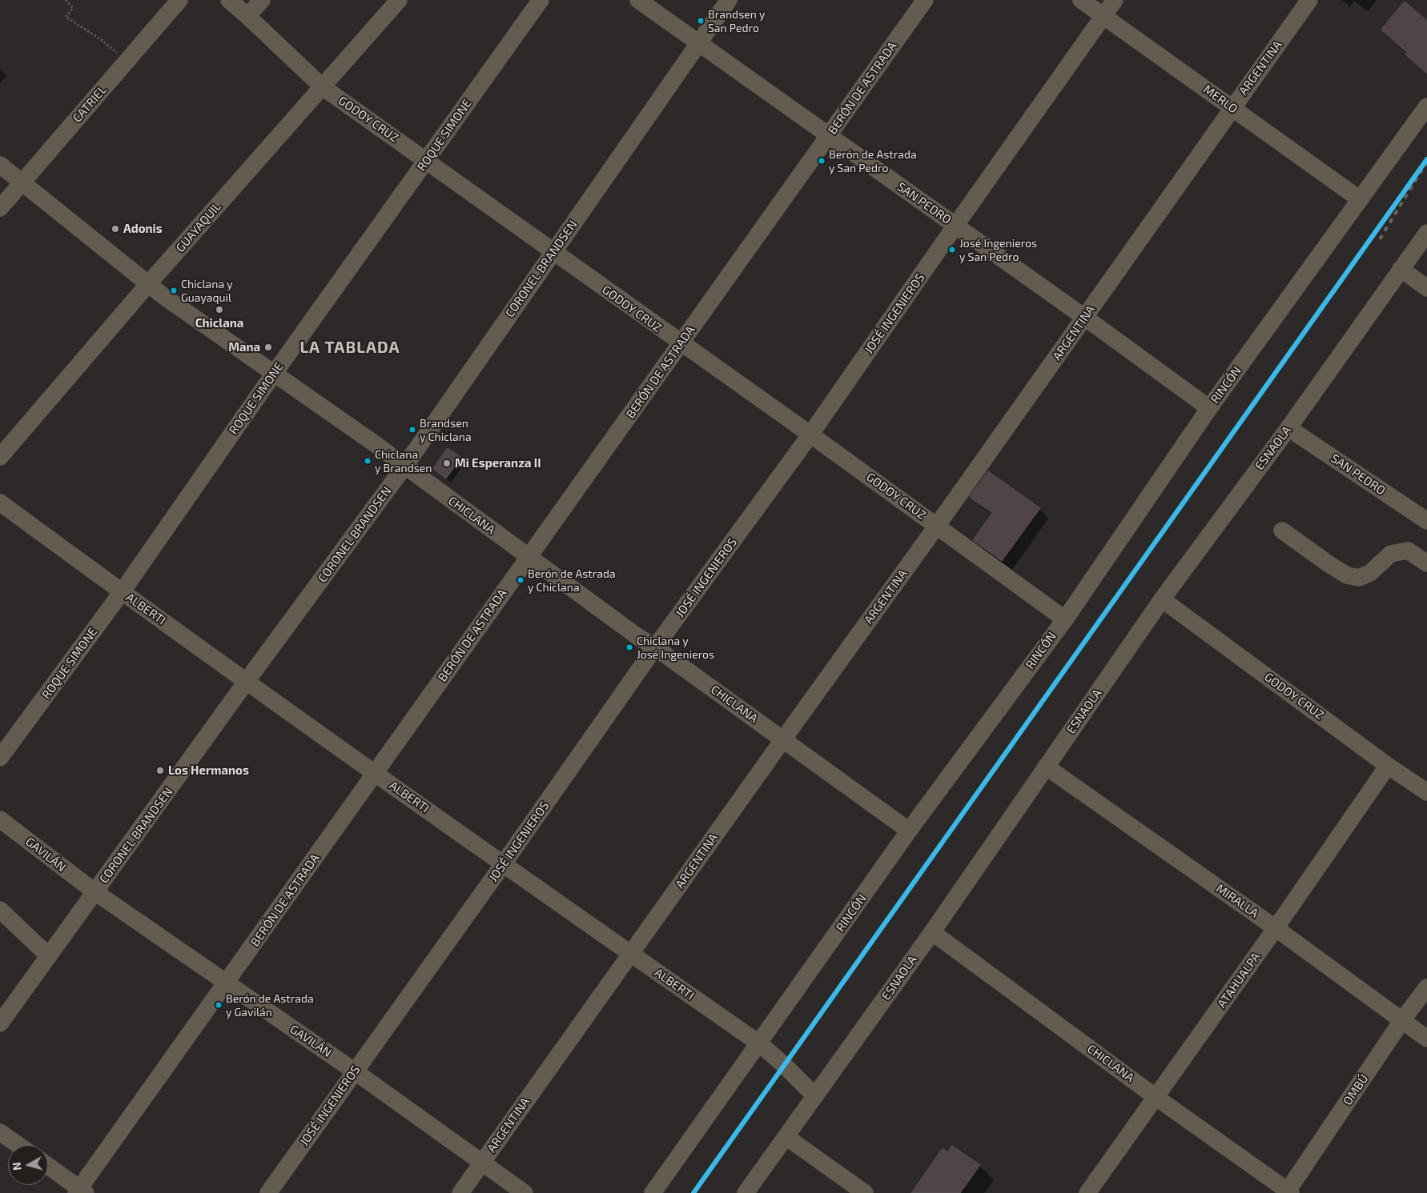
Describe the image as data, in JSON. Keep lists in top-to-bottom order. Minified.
{"streets":{"street":["ARGENTINA","BERÓN DE ASTRADA","MERLO","CATRIEL","GODOY CRUZ","ROQUE SIMONE","SAN PEDRO","GUAYAQUIL","CORONEL BRANDSEN","JOSÉ INGENIEROS","RINCÓN","ESNAOLA","CHICLANA","ALBERTI","GAVILÁN","MIRALLA","ATAHUALPA","OMBÚ"]},"crossings":[["ARGENTINA","MERLO"],["ARGENTINA","GODOY CRUZ"],["ARGENTINA","SAN PEDRO"],["ARGENTINA","CHICLANA"],["ARGENTINA","ALBERTI"],["ARGENTINA","GAVILÁN"],["BERÓN DE ASTRADA","GODOY CRUZ"],["BERÓN DE ASTRADA","SAN PEDRO"],["BERÓN DE ASTRADA","CHICLANA"],["BERÓN DE ASTRADA","ALBERTI"],["BERÓN DE ASTRADA","GAVILÁN"],["MERLO","JOSÉ INGENIEROS"],["MERLO","RINCÓN"],["CATRIEL","CHICLANA"],["GODOY CRUZ","ROQUE SIMONE"],["GODOY CRUZ","GUAYAQUIL"],["GODOY CRUZ","CORONEL BRANDSEN"],["GODOY CRUZ","JOSÉ INGENIEROS"],["GODOY CRUZ","RINCÓN"],["GODOY CRUZ","ESNAOLA"],["GODOY CRUZ","ATAHUALPA"],["ROQUE SIMONE","CHICLANA"],["ROQUE SIMONE","ALBERTI"],["SAN PEDRO","CORONEL BRANDSEN"],["SAN PEDRO","JOSÉ INGENIEROS"],["SAN PEDRO","RINCÓN"],["SAN PEDRO","ESNAOLA"],["GUAYAQUIL","CHICLANA"],["CORONEL BRANDSEN","CHICLANA"],["CORONEL BRANDSEN","ALBERTI"],["CORONEL BRANDSEN","GAVILÁN"],["JOSÉ INGENIEROS","CHICLANA"],["JOSÉ INGENIEROS","ALBERTI"],["JOSÉ INGENIEROS","GAVILÁN"],["RINCÓN","CHICLANA"],["RINCÓN","ALBERTI"],["ESNAOLA","CHICLANA"],["ESNAOLA","ALBERTI"],["ESNAOLA","MIRALLA"],["CHICLANA","ATAHUALPA"],["CHICLANA","OMBÚ"],["MIRALLA","ATAHUALPA"],["MIRALLA","OMBÚ"]],"districts":["LA TABLADA"],"places":["Brandsen y San Pedro","Berón de Astrada y San Pedro","Adonis","José Ingenieros y San Pedro","Chiclana y Guayaquil","Chiclana","Mana","Brandsen y Chiclana","Chiclana y Brandsen","Mi Esperanza II","Berón de Astrada y Chiclana","Chiclana y José Ingenieros","Los Hermanos","Berón de Astrada y Gavilán"],"north":"left"}
